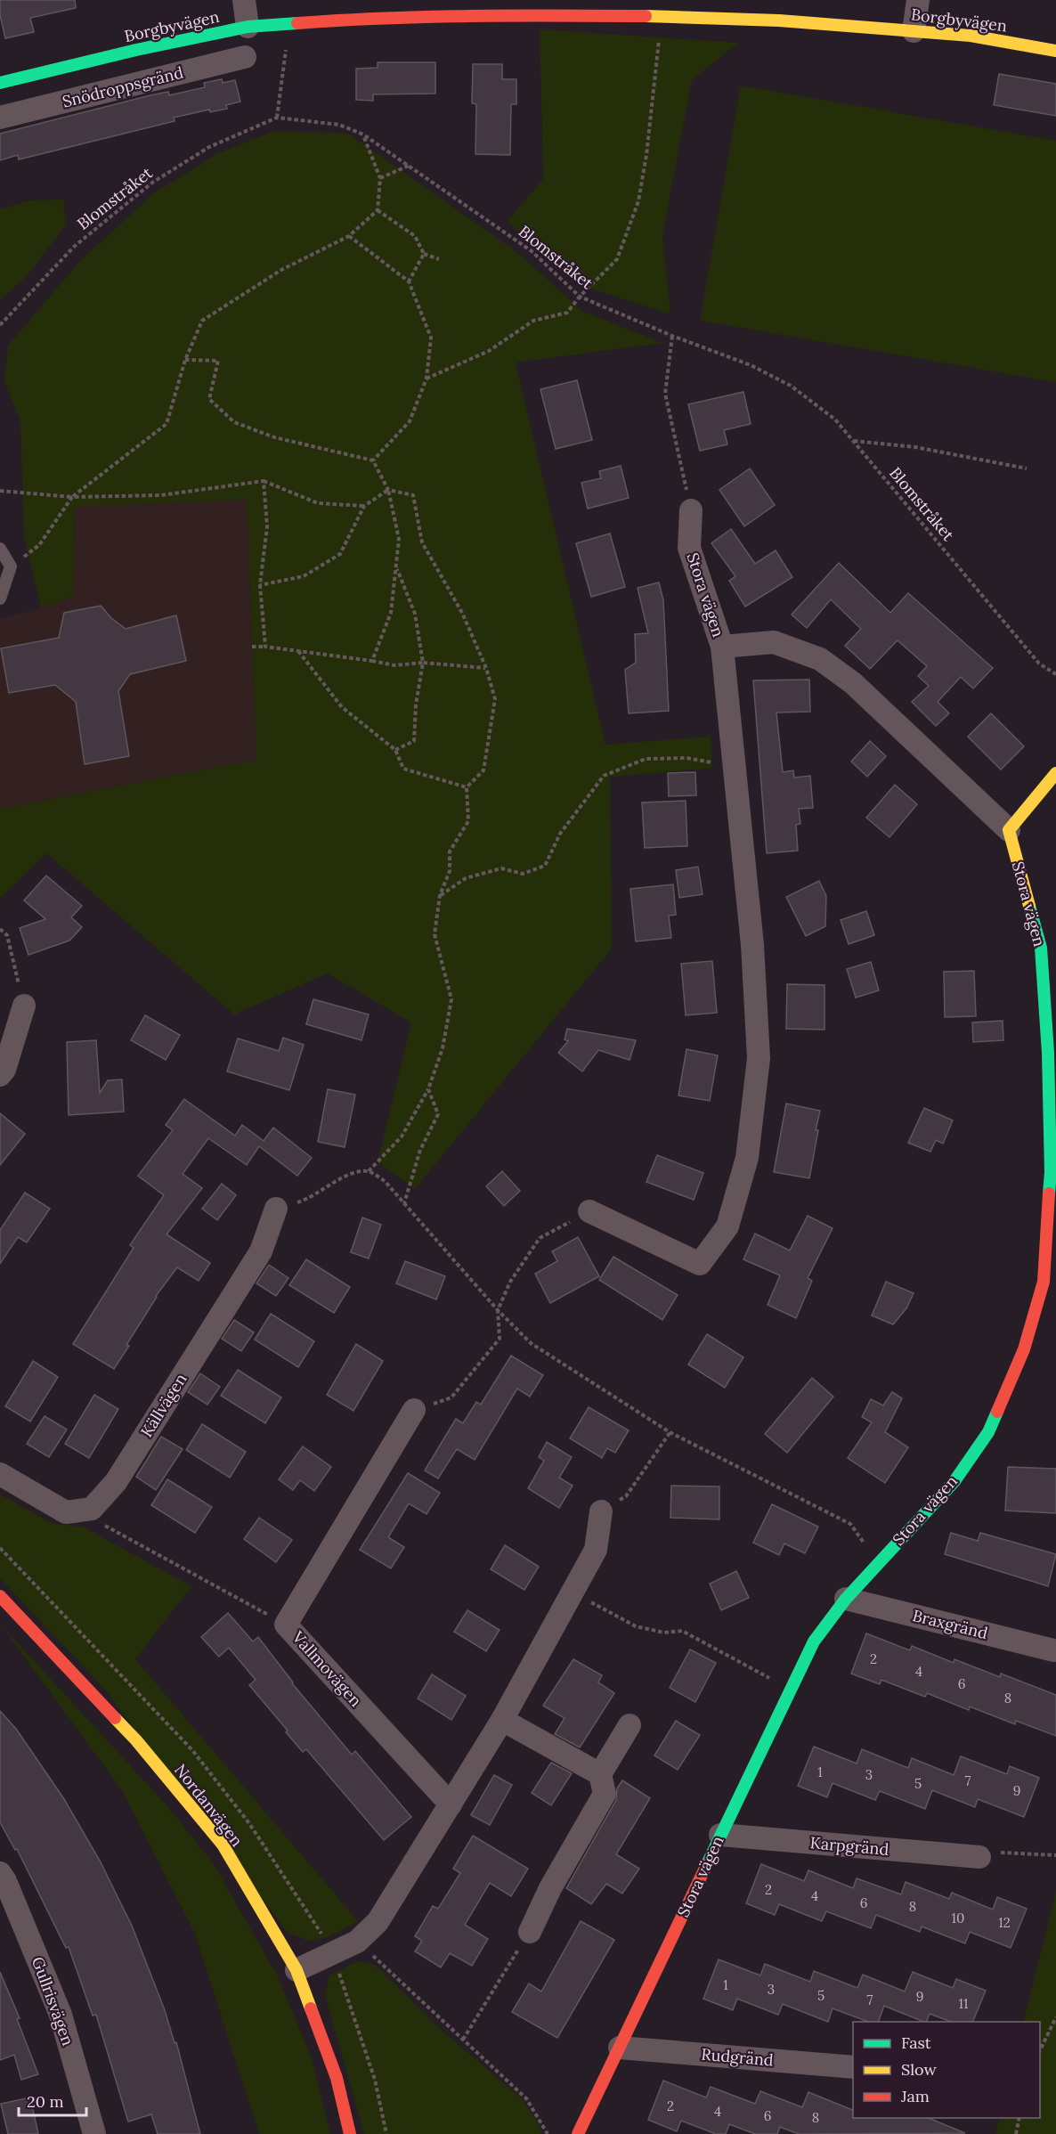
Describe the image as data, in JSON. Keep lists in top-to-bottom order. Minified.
{"streets":{"street":["Borgbyvägen","Snödroppsgränd","Stora vägen","Källvägen","Braxgränd","Vallmovägen","Nordanvägen","Karpgränd","Gullrisvägen","Rudgränd"],"path":["Blomstråket"]},"crossings":[["Stora vägen","Braxgränd"],["Stora vägen","Karpgränd"],["Stora vägen","Rudgränd"]],"house_numbers":["2","4","6","8","1","3","7","5","9","2","4","6","8","10","12","1","3","5","9","7","11","2","4","6","8"],"legend":["Fast","Slow","Jam"],"scale_bar":"20 m"}
